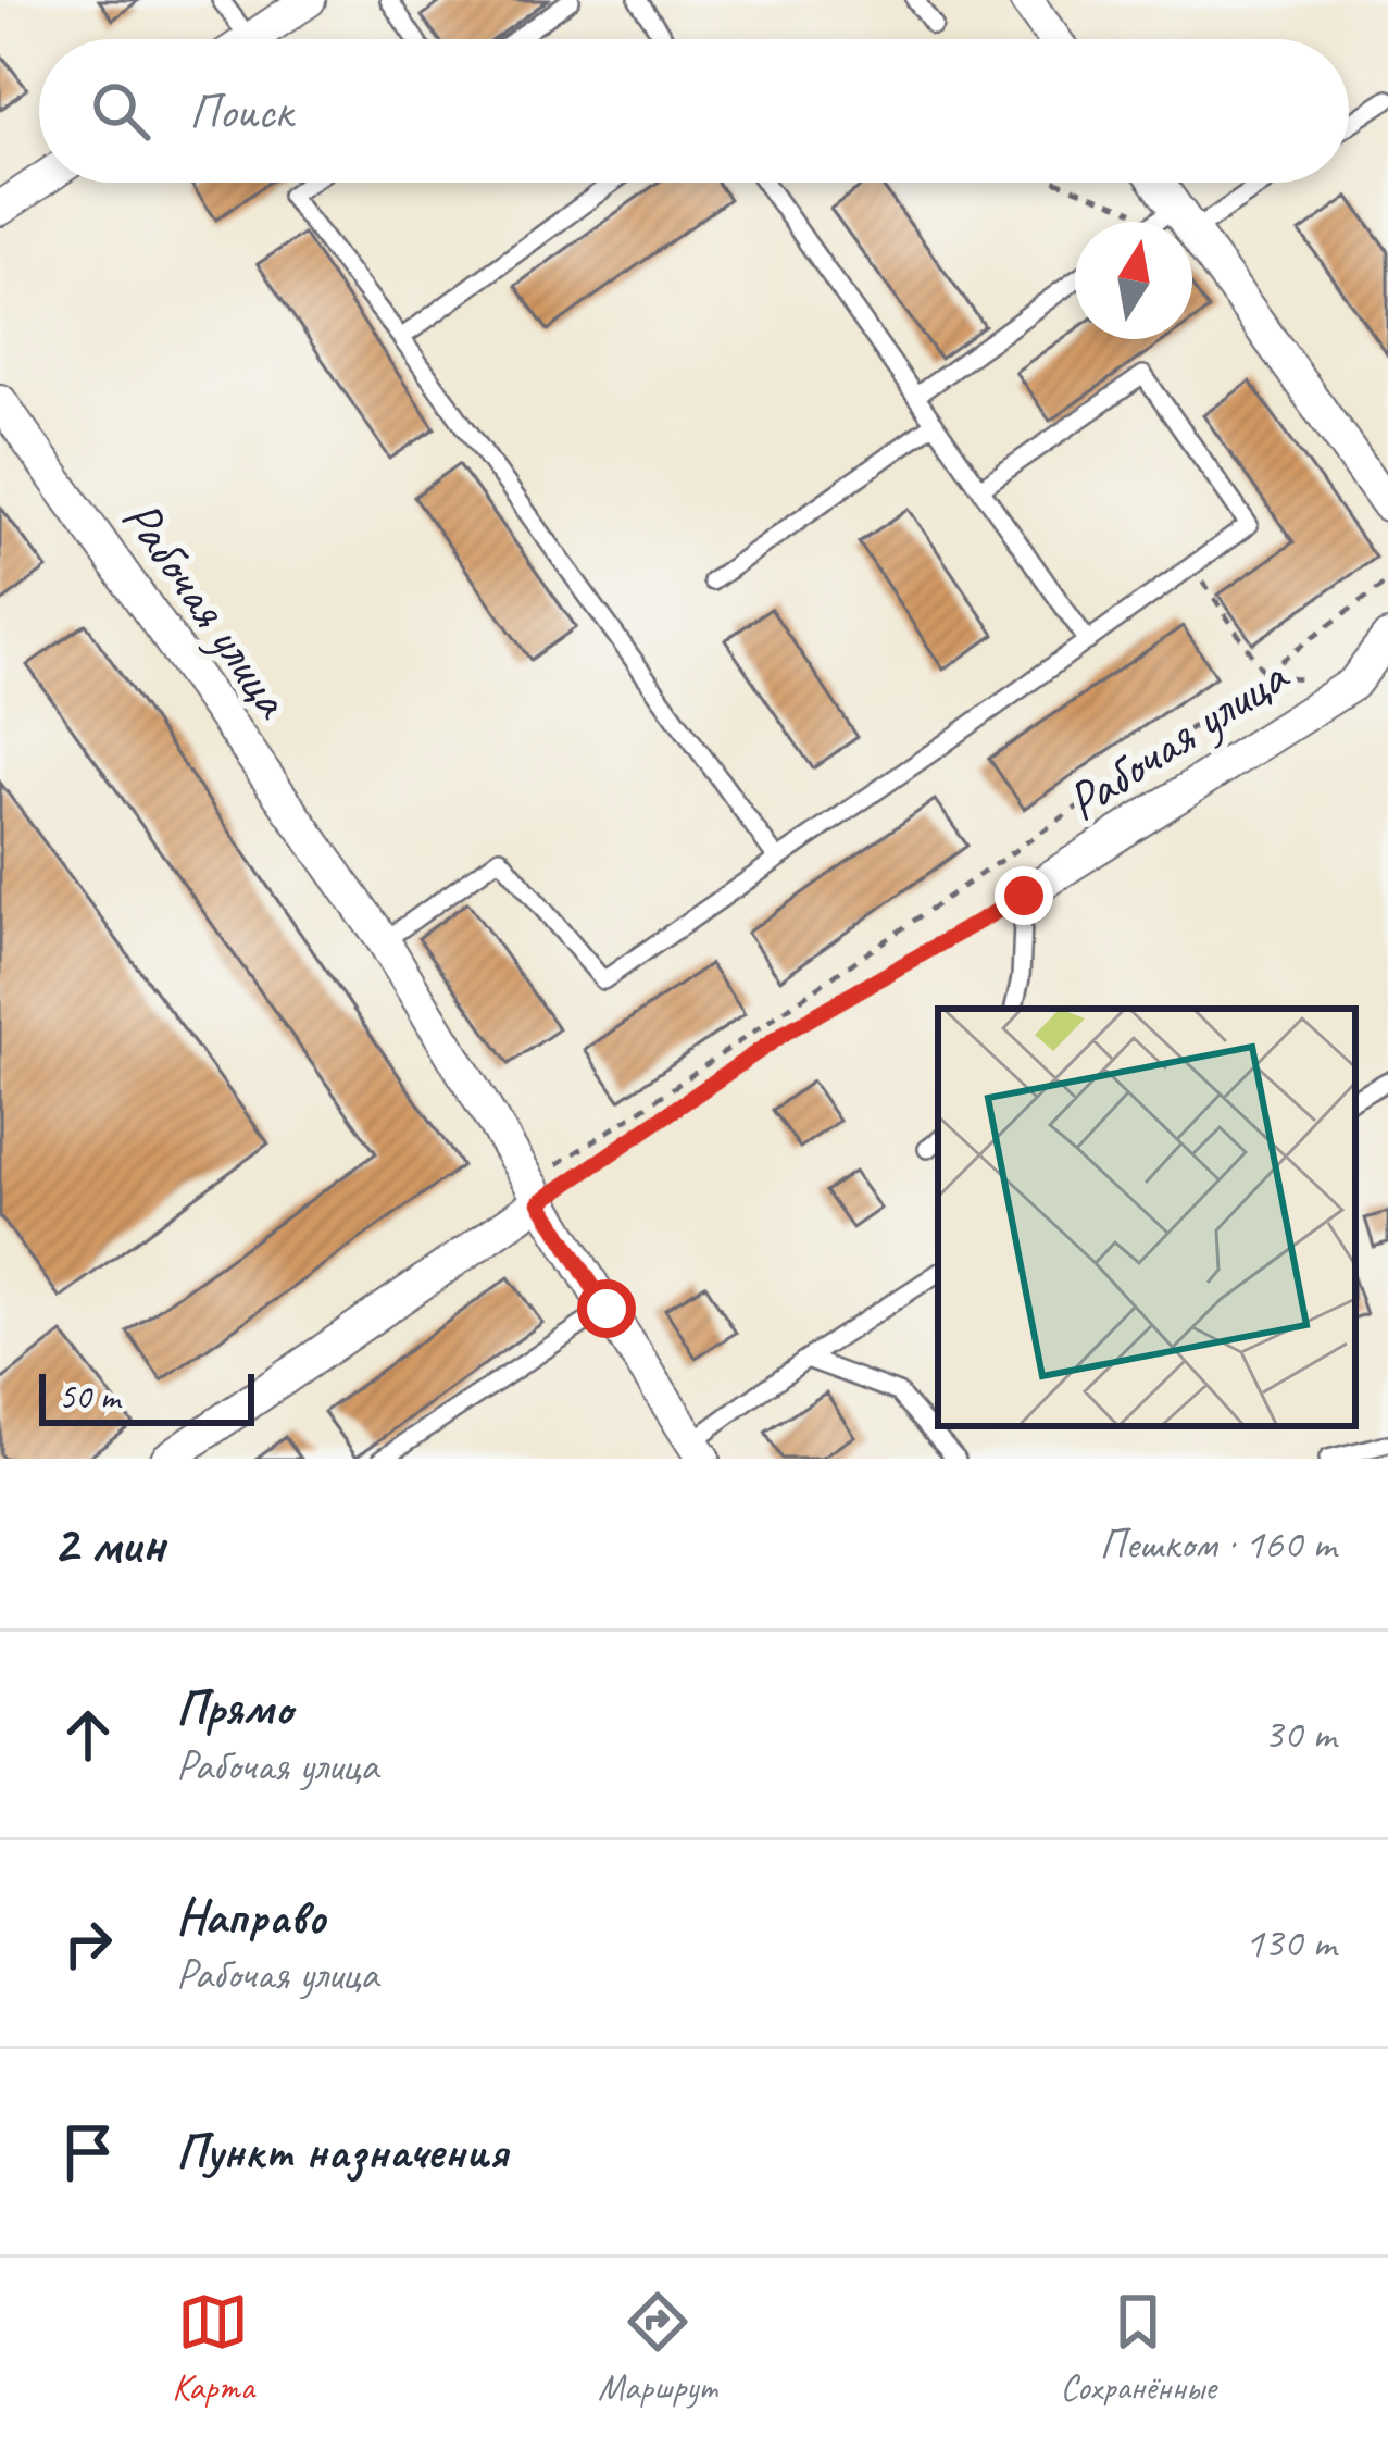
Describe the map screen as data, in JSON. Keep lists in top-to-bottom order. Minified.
{"streets":{"street":["Рабочая улица"]},"scale_bar":"50 m","north":"top","page":{"search":"Поиск","scale":"50 m","heading":["2 мин","Пешком · 160 m"],"list":[["Прямо","Рабочая улица","30 m"],["Направо","Рабочая улица","130 m"],"Пункт назначения"],"nav":["Карта","Маршрут","Сохранённые"]}}
